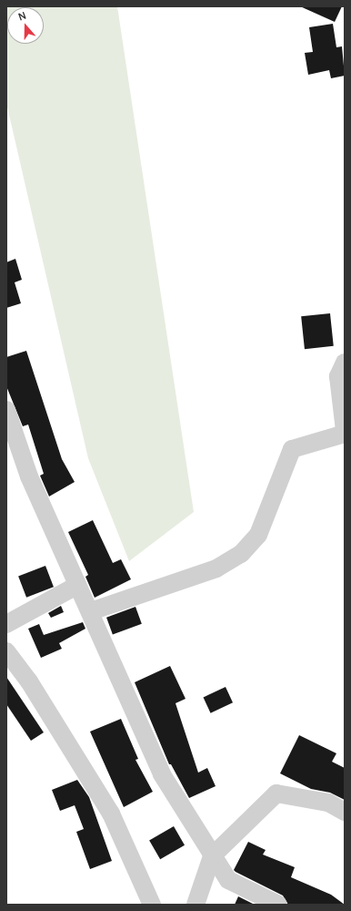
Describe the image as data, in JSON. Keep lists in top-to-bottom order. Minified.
{"north":"top"}
